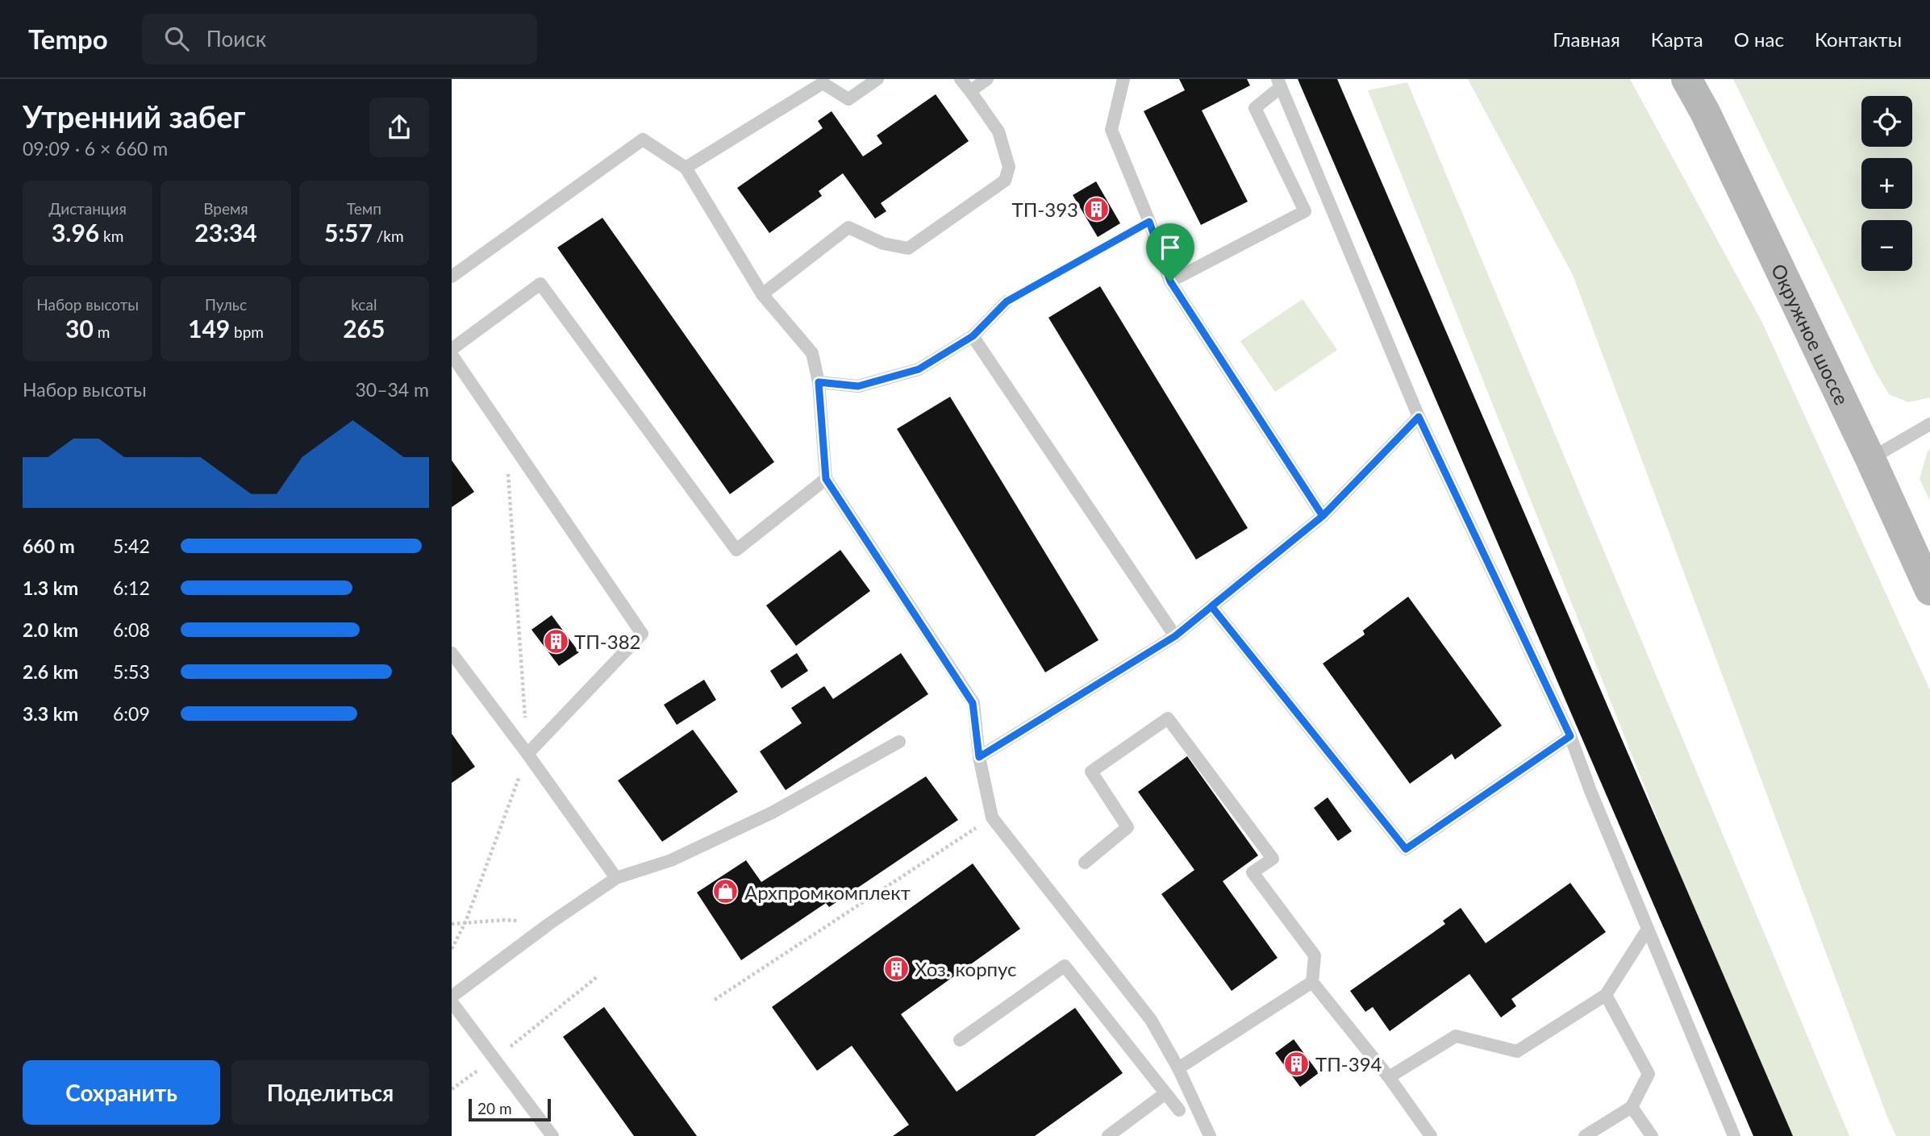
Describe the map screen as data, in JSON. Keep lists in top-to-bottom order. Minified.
{"streets":{"main road":["Окружное шоссе"]},"places":{"building":["ТП-393","ТП-382","Хоз. корпус","ТП-394"],"shop":["Архпромкомплект"]},"scale_bar":"20 m","page":{"header":"Tempo","search":"Поиск","nav":["Главная","Карта","О нас","Контакты"],"heading":["Утренний забег","09:09 · 6 × 660 m"],"map_buttons":["+","−"],"stats":[["Дистанция","3.96 km"],["Время","23:34"],["Темп","5:57 /km"],["Набор высоты","30 m"],["Пульс","149 bpm"],["kcal","265"]],"chart":["Набор высоты","30–34 m"],"list":[{"name":"660 m","note":"5:42"},{"name":"1.3 km","note":"6:12"},{"name":"2.0 km","note":"6:08"},{"name":"2.6 km","note":"5:53"},{"name":"3.3 km","note":"6:09"}],"buttons":["Сохранить","Поделиться"],"scale":"20 m"}}
